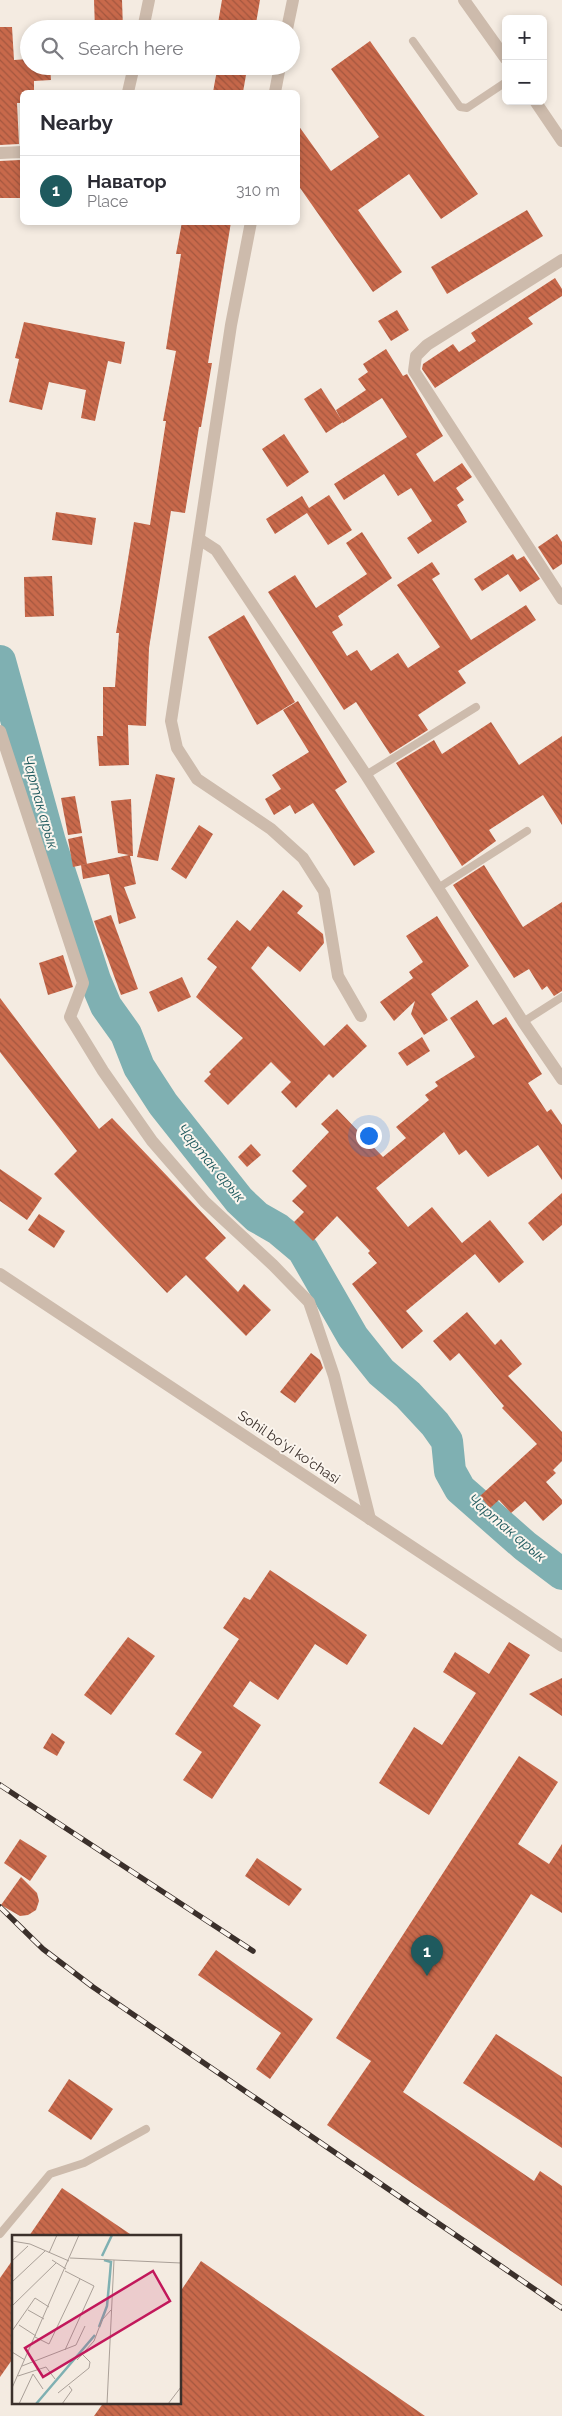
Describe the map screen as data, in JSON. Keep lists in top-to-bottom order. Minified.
{"streets":{"street":["Sohil bo'yi ko'chasi"]},"water":["Чартак арык"],"page":{"map_buttons":["+","−"],"search":"Search here","heading":"Nearby","list":[{"mark":"1","name":"Наватор","note":"Place","value":"310 m"}],"pins":"1"}}
